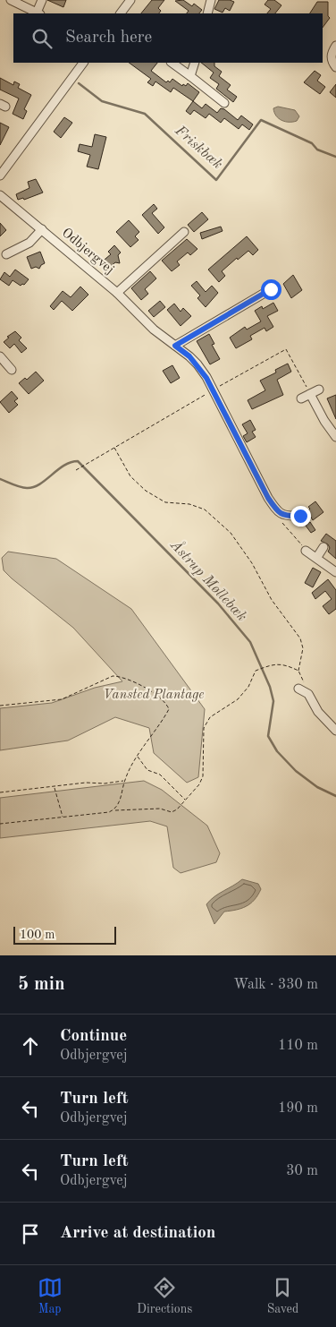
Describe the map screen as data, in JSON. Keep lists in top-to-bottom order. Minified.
{"streets":{"street":["Odbjergvej"]},"water":["Friskbæk","Åstrup Møllebæk"],"parks":["Vansted Plantage"],"scale_bar":"100 m","page":{"search":"Search here","scale":"100 m","heading":["5 min","Walk · 330 m"],"list":[["Continue","Odbjergvej","110 m"],["Turn left","Odbjergvej","190 m"],["Turn left","Odbjergvej","30 m"],"Arrive at destination"],"nav":["Map","Directions","Saved"]}}
